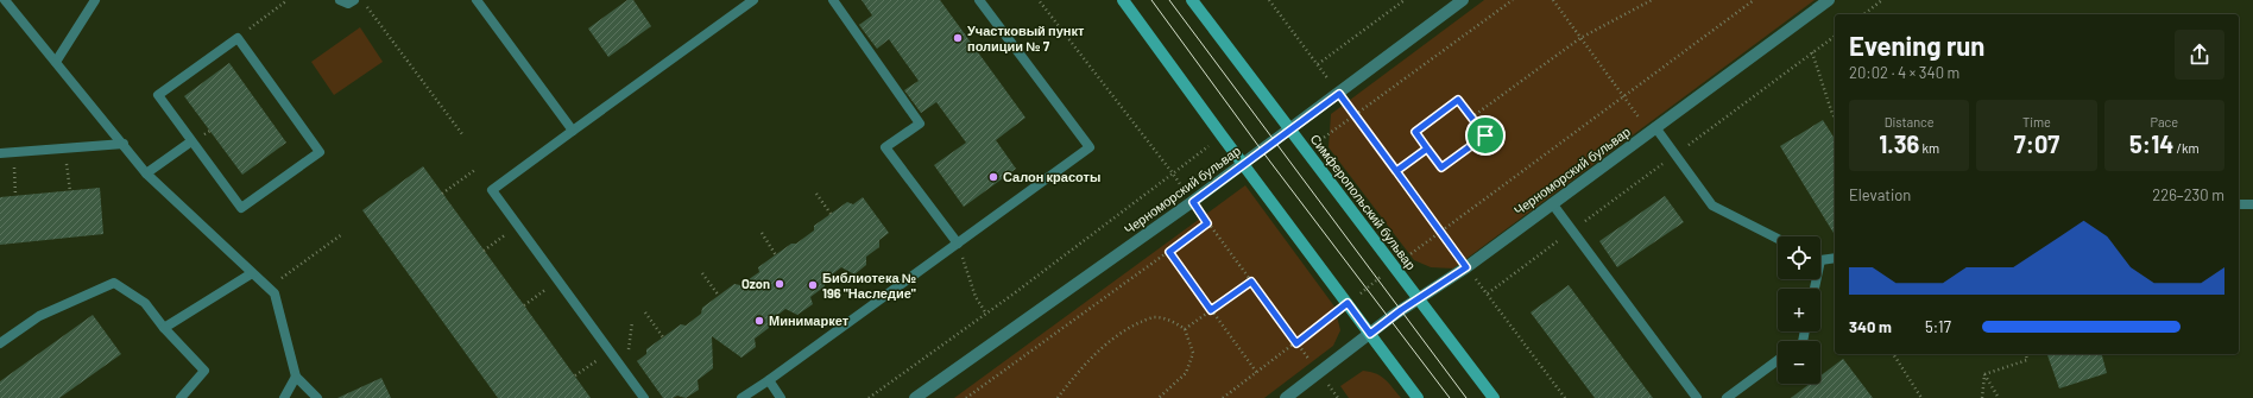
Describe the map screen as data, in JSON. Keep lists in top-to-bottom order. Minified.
{"streets":{"main road":["Симферопольский бульвар"],"street":["Черноморский бульвар"]},"crossings":[["Черноморский бульвар","Симферопольский бульвар"]],"places":["Участковый пункт полиции № 7","Салон красоты","Ozon","Библиотека № 196 \"Наследие\"","Минимаркет"],"page":{"heading":["Evening run","20:02 · 4 × 340 m"],"stats":[["Distance","1.36 km"],["Time","7:07"],["Pace","5:14 /km"]],"chart":["Elevation","226–230 m"],"map_buttons":["+","−"],"list":[{"name":"340 m","note":"5:17"}]}}
